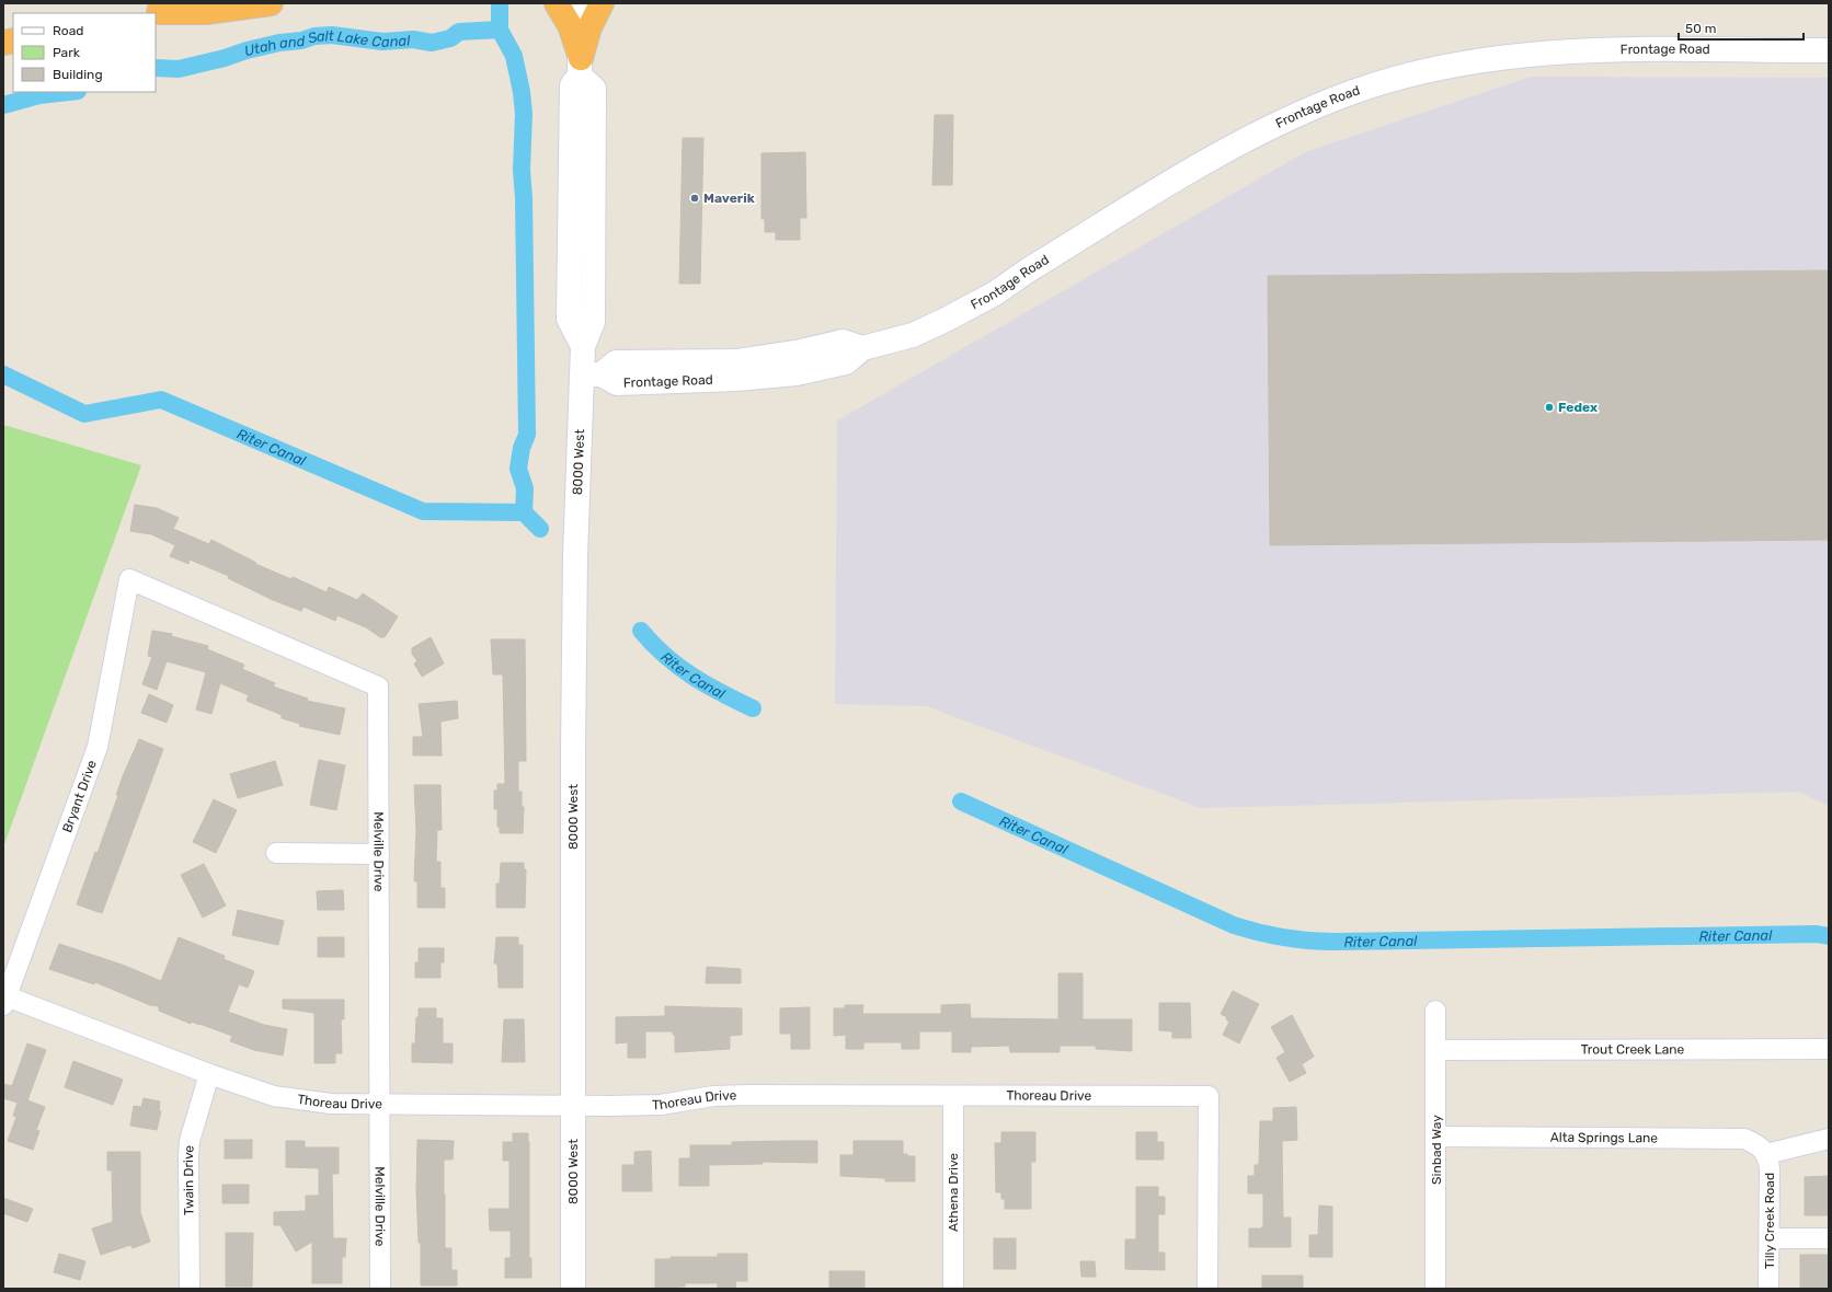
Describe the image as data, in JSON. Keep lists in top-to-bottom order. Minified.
{"streets":{"street":["Frontage Road","8000 West","Bryant Drive","Melville Drive","Trout Creek Lane","Thoreau Drive","Alta Springs Lane","Sinbad Way","Twain Drive","Athena Drive","Tilly Creek Road"]},"crossings":[["Frontage Road","8000 West"],["8000 West","Thoreau Drive"],["Bryant Drive","Melville Drive"],["Bryant Drive","Thoreau Drive"],["Melville Drive","Thoreau Drive"],["Trout Creek Lane","Sinbad Way"],["Thoreau Drive","Twain Drive"],["Thoreau Drive","Athena Drive"],["Alta Springs Lane","Sinbad Way"],["Alta Springs Lane","Tilly Creek Road"]],"water":["Utah and Salt Lake Canal","Riter Canal"],"places":["Maverik","Fedex"],"legend":["Road","Park","Building"],"scale_bar":"50 m"}
